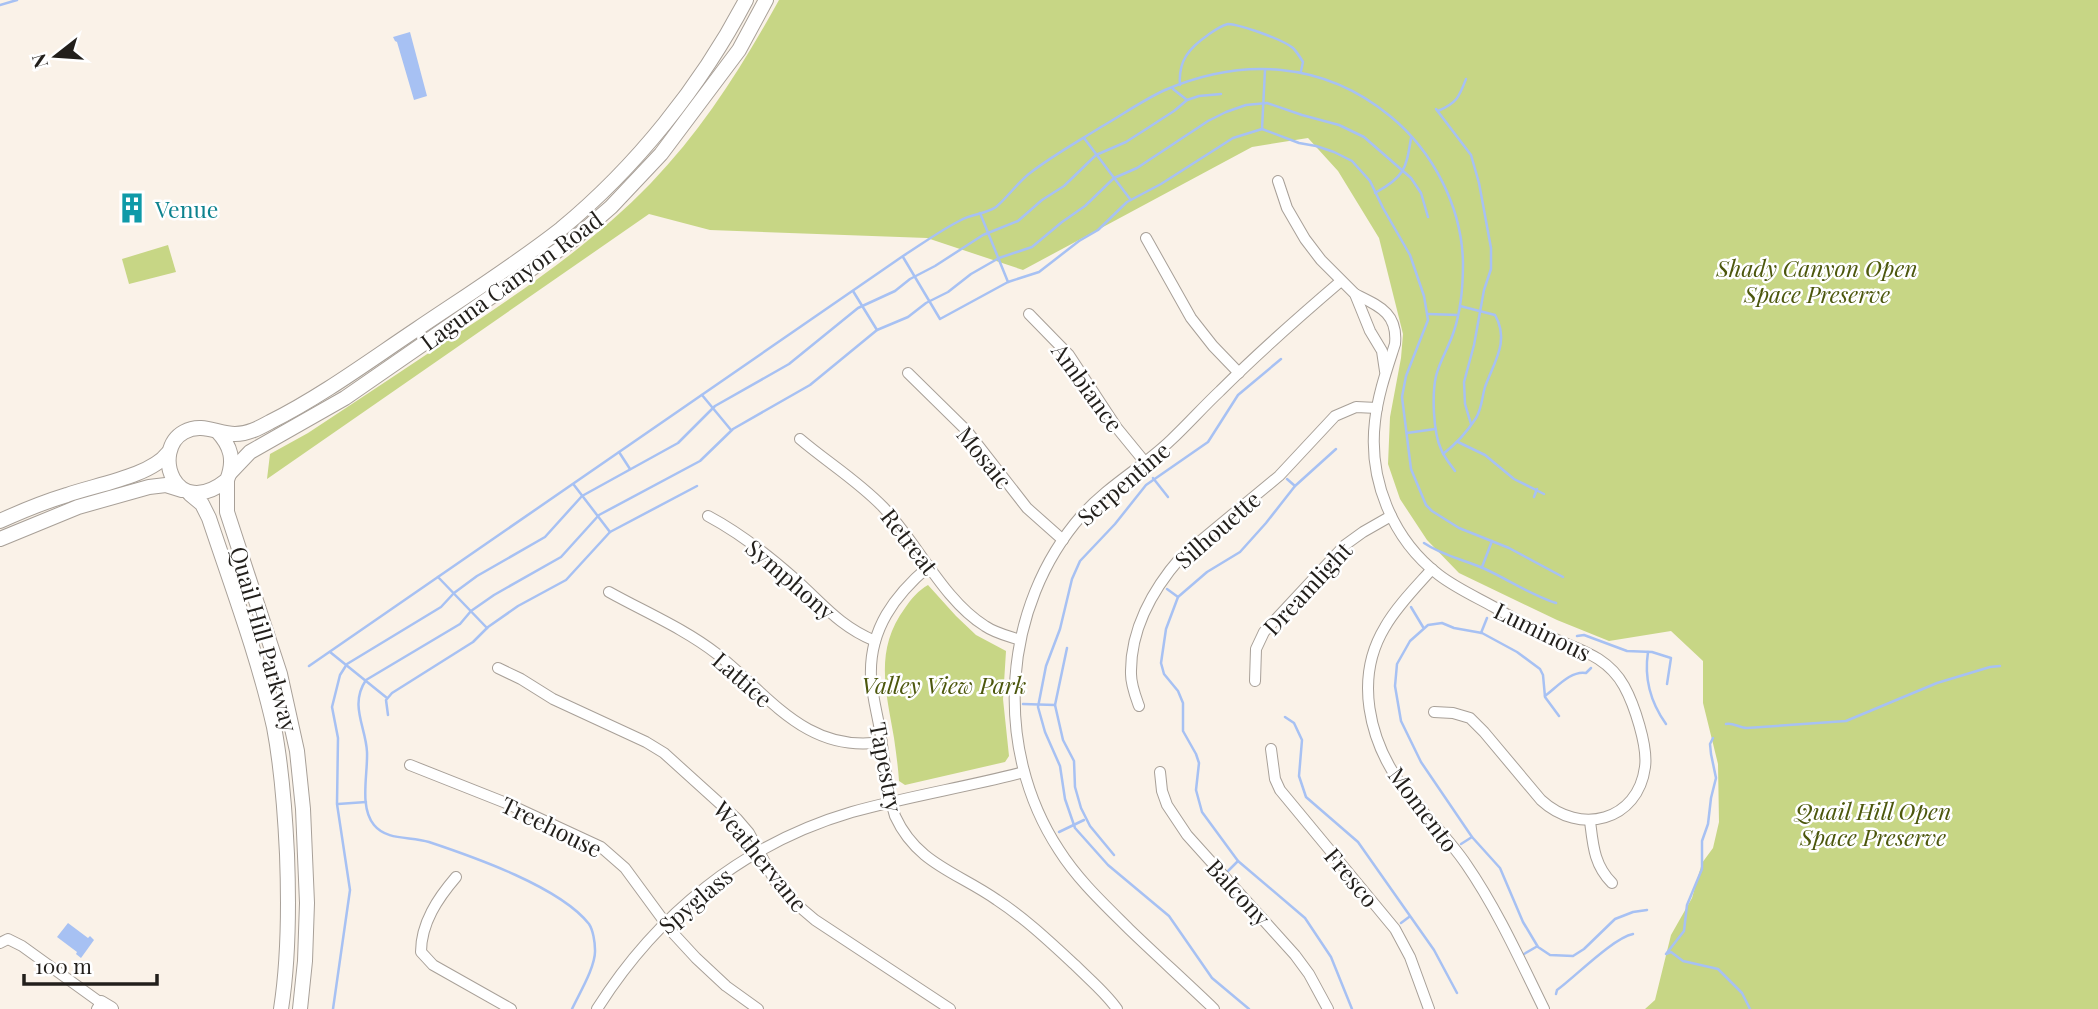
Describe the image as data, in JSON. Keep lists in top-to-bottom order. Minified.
{"streets":{"main road":["Laguna Canyon Road","Quail Hill Parkway"],"street":["Ambiance","Mosaic","Serpentine","Silhouette","Retreat","Symphony","Dreamlight","Luminous","Lattice","Tapestry","Momento","Treehouse","Weathervane","Fresco","Balcony","Spyglass"]},"crossings":[["Laguna Canyon Road","Quail Hill Parkway"],["Ambiance","Serpentine"],["Mosaic","Serpentine"],["Serpentine","Retreat"],["Serpentine","Luminous"],["Serpentine","Spyglass"],["Silhouette","Luminous"],["Retreat","Tapestry"],["Symphony","Tapestry"],["Dreamlight","Luminous"],["Luminous","Momento"],["Lattice","Tapestry"],["Tapestry","Spyglass"],["Treehouse","Spyglass"],["Weathervane","Spyglass"]],"parks":["Shady Canyon Open Space Preserve","Valley View Park","Quail Hill Open Space Preserve"],"places":{"building":["Venue"]},"scale_bar":"100 m","north":"left"}
